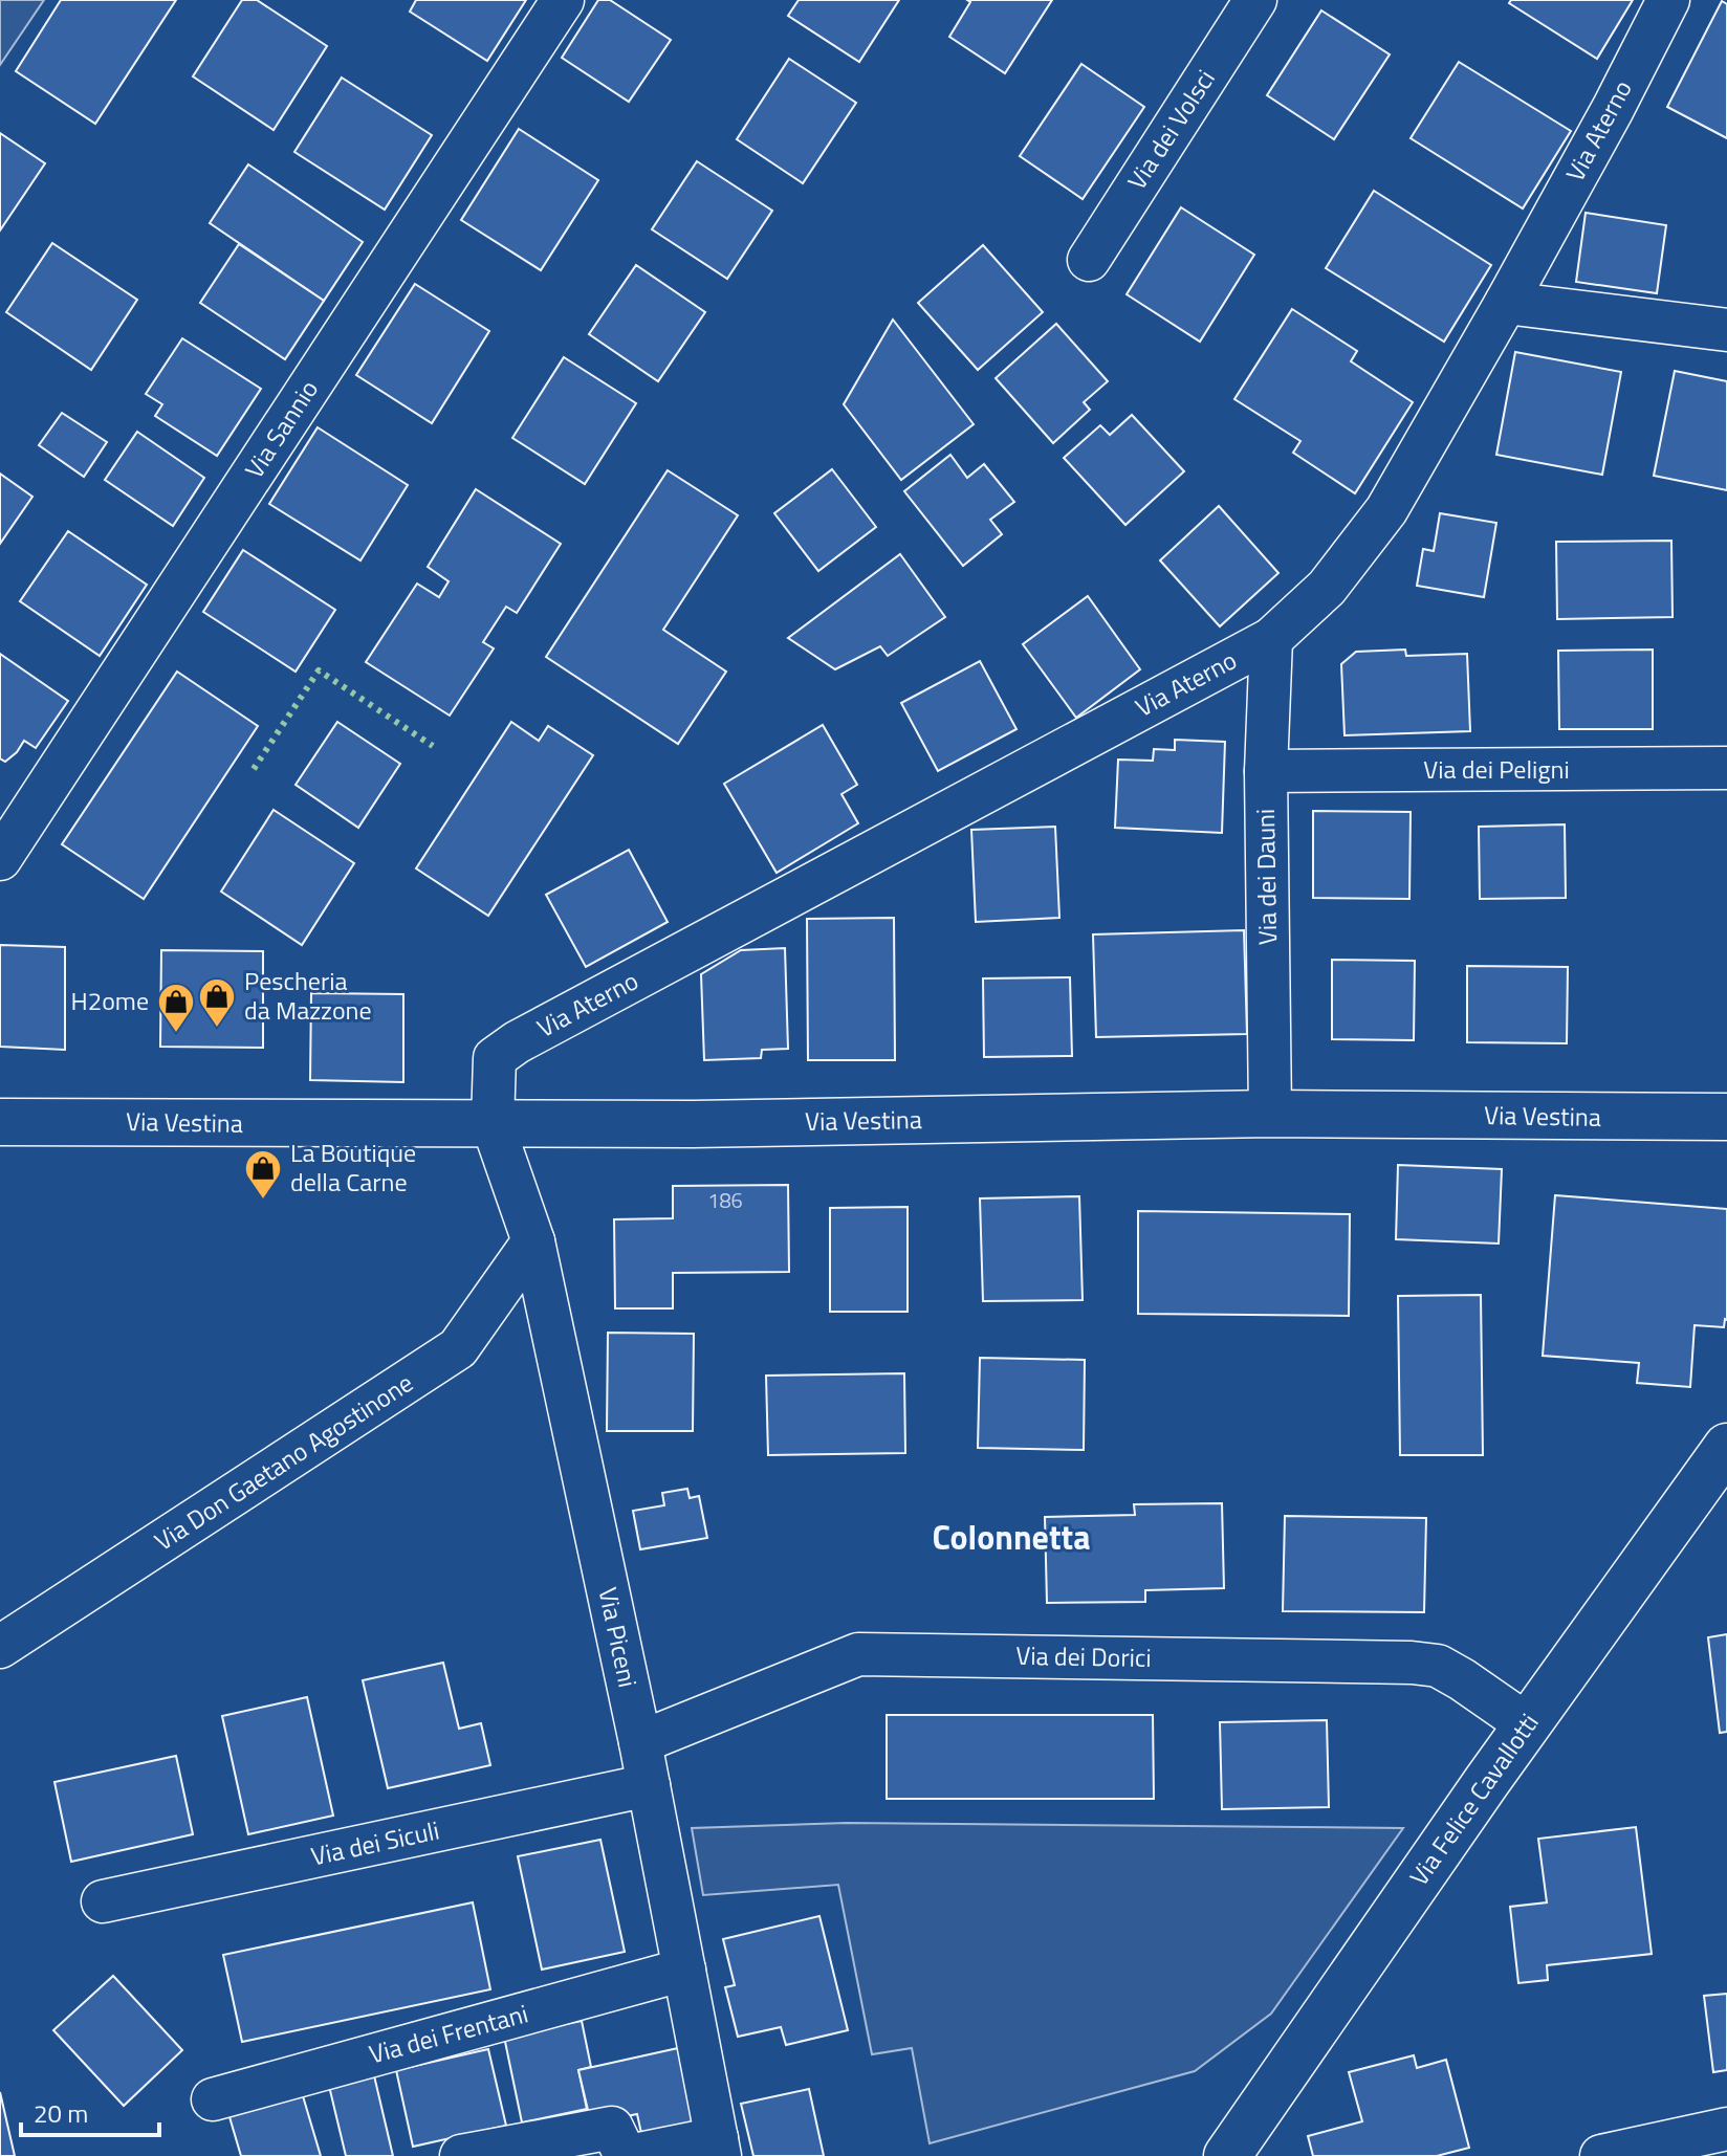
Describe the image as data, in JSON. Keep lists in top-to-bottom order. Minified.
{"streets":{"main road":["Via Vestina","Via Felice Cavallotti"],"street":["Via dei Volsci","Via Aterno","Via Sannio","Via dei Peligni","Via dei Dauni","Via Don Gaetano Agostinone","Via Piceni","Via dei Dorici","Via dei Siculi","Via dei Frentani"]},"crossings":[["Via Aterno","Via dei Dauni"],["Via Aterno","Via Vestina"],["Via Aterno","Via Piceni"],["Via dei Peligni","Via dei Dauni"],["Via dei Dauni","Via Vestina"],["Via Vestina","Via Piceni"],["Via Don Gaetano Agostinone","Via Piceni"],["Via Piceni","Via dei Dorici"],["Via Piceni","Via dei Siculi"],["Via Piceni","Via dei Frentani"],["Via dei Dorici","Via Felice Cavallotti"]],"districts":["Colonnetta"],"places":{"shop":["Pescheria da Mazzone","H2ome","La Boutique della Carne"]},"house_numbers":["186"],"scale_bar":"20 m"}
